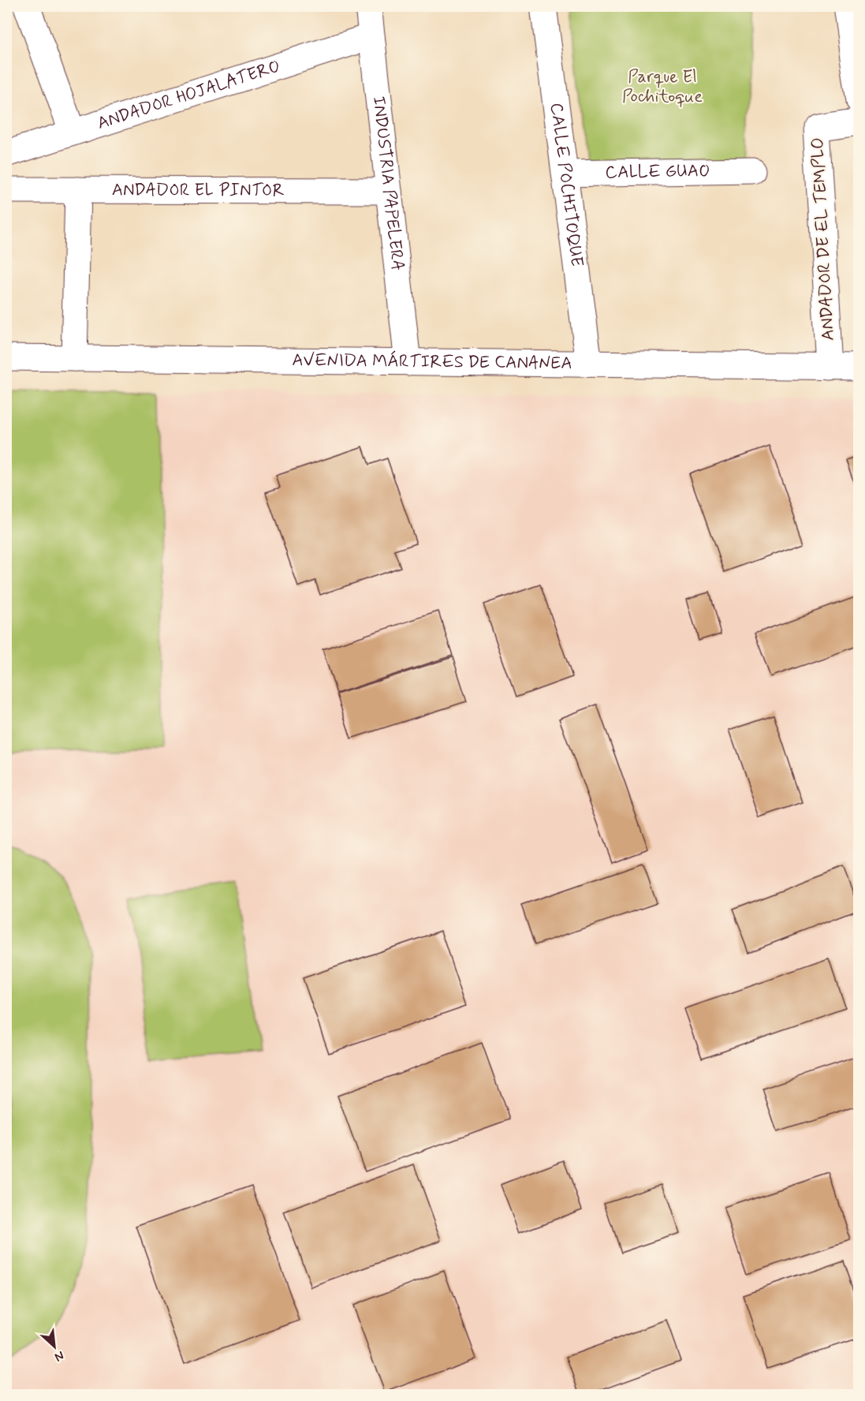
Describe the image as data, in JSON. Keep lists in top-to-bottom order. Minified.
{"streets":{"street":["ANDADOR HOJALATERO","CALLE GUAO","INDUSTRIA PAPELERA","CALLE POCHITOQUE","ANDADOR EL PINTOR","ANDADOR DE EL TEMPLO","AVENIDA MÁRTIRES DE CANANEA"]},"crossings":[["ANDADOR HOJALATERO","INDUSTRIA PAPELERA"],["CALLE GUAO","CALLE POCHITOQUE"],["INDUSTRIA PAPELERA","ANDADOR EL PINTOR"],["INDUSTRIA PAPELERA","AVENIDA MÁRTIRES DE CANANEA"],["CALLE POCHITOQUE","AVENIDA MÁRTIRES DE CANANEA"],["ANDADOR DE EL TEMPLO","AVENIDA MÁRTIRES DE CANANEA"]],"parks":["Parque El Pochitoque"],"north":"bottom right"}
